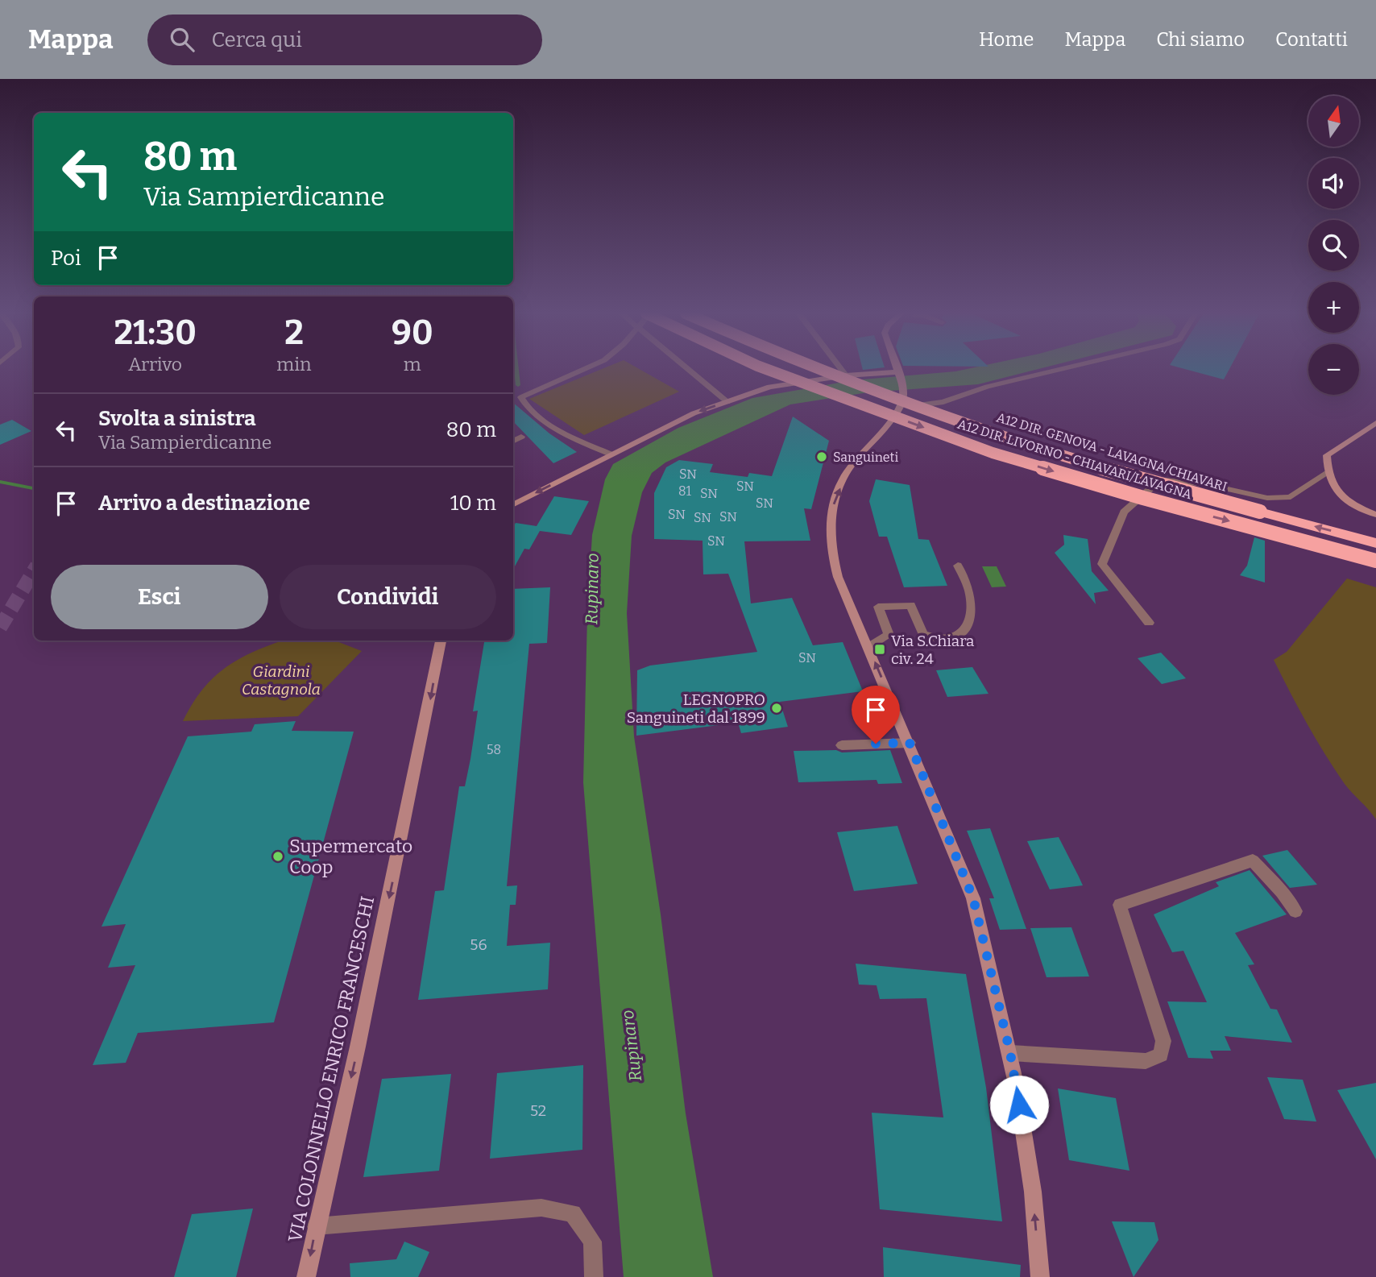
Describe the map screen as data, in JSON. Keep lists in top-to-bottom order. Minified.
{"streets":{"highway":["A12 DIR. GENOVA - LAVAGNA/CHIAVARI","A12 DIR. LIVORNO - CHIAVARI/LAVAGNA"],"main road":["VIA COLONNELLO ENRICO FRANCESCHI"]},"one_way":["A12 DIR. GENOVA - LAVAGNA/CHIAVARI","A12 DIR. LIVORNO - CHIAVARI/LAVAGNA","VIA COLONNELLO ENRICO FRANCESCHI"],"water":["Rupinaro"],"parks":["Giardini Castagnola"],"places":{"other":["Sanguineti","LEGNOPRO Sanguineti dal 1899","Supermercato Coop"],"transit":["Via S.Chiara civ. 24"]},"house_numbers":["SN","SN","81","SN","SN","SN","SN","SN","SN","SN","58","56","52"],"north":"top","page":{"header":"Mappa","search":"Cerca qui","nav":["Home","Mappa","Chi siamo","Contatti"],"map_buttons":["+","−"],"turn":["80 m","Via Sampierdicanne"],"then":"Poi","eta":["21:30","Arrivo","2","min","90","m"],"list":[{"name":"Svolta a sinistra","note":"Via Sampierdicanne","value":"80 m"},{"name":"Arrivo a destinazione","value":"10 m"}],"buttons":["Esci","Condividi"]}}
